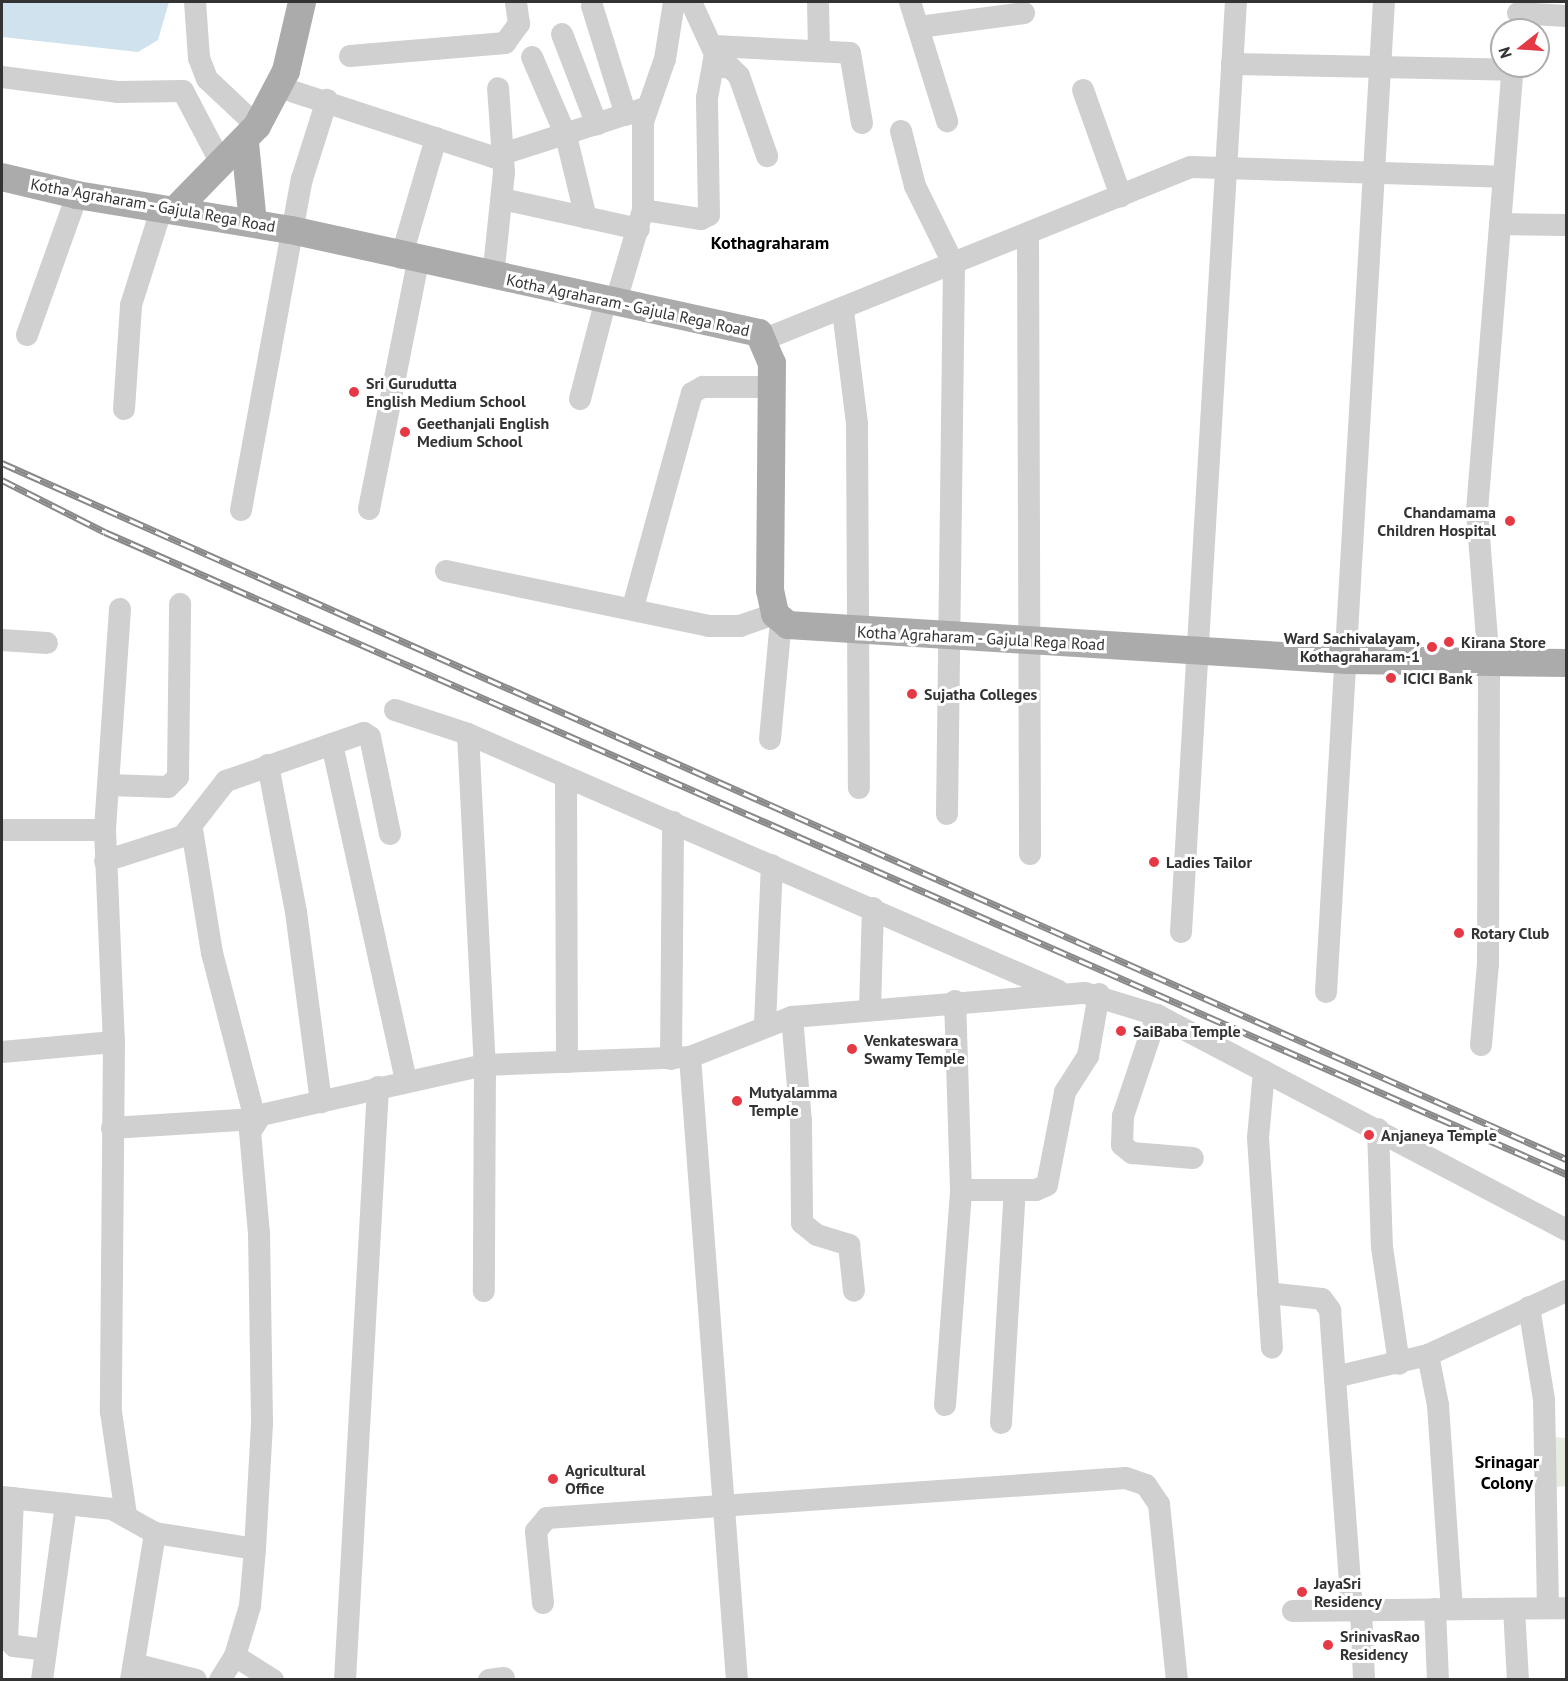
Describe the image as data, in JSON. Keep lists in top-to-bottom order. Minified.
{"streets":{"main road":["Kotha Agraharam - Gajula Rega Road"]},"districts":["Kothagraharam","Srinagar Colony"],"places":["Sri Gurudutta English Medium School","Geethanjali English Medium School","Chandamama Children Hospital","Kirana Store","Ward Sachivalayam, Kothagraharam-1","ICICI Bank","Sujatha Colleges","Ladies Tailor","Rotary Club","SaiBaba Temple","Venkateswara Swamy Temple","Mutyalamma Temple","Anjaneya Temple","Agricultural Office","JayaSri Residency","SrinivasRao Residency"],"north":"left"}
